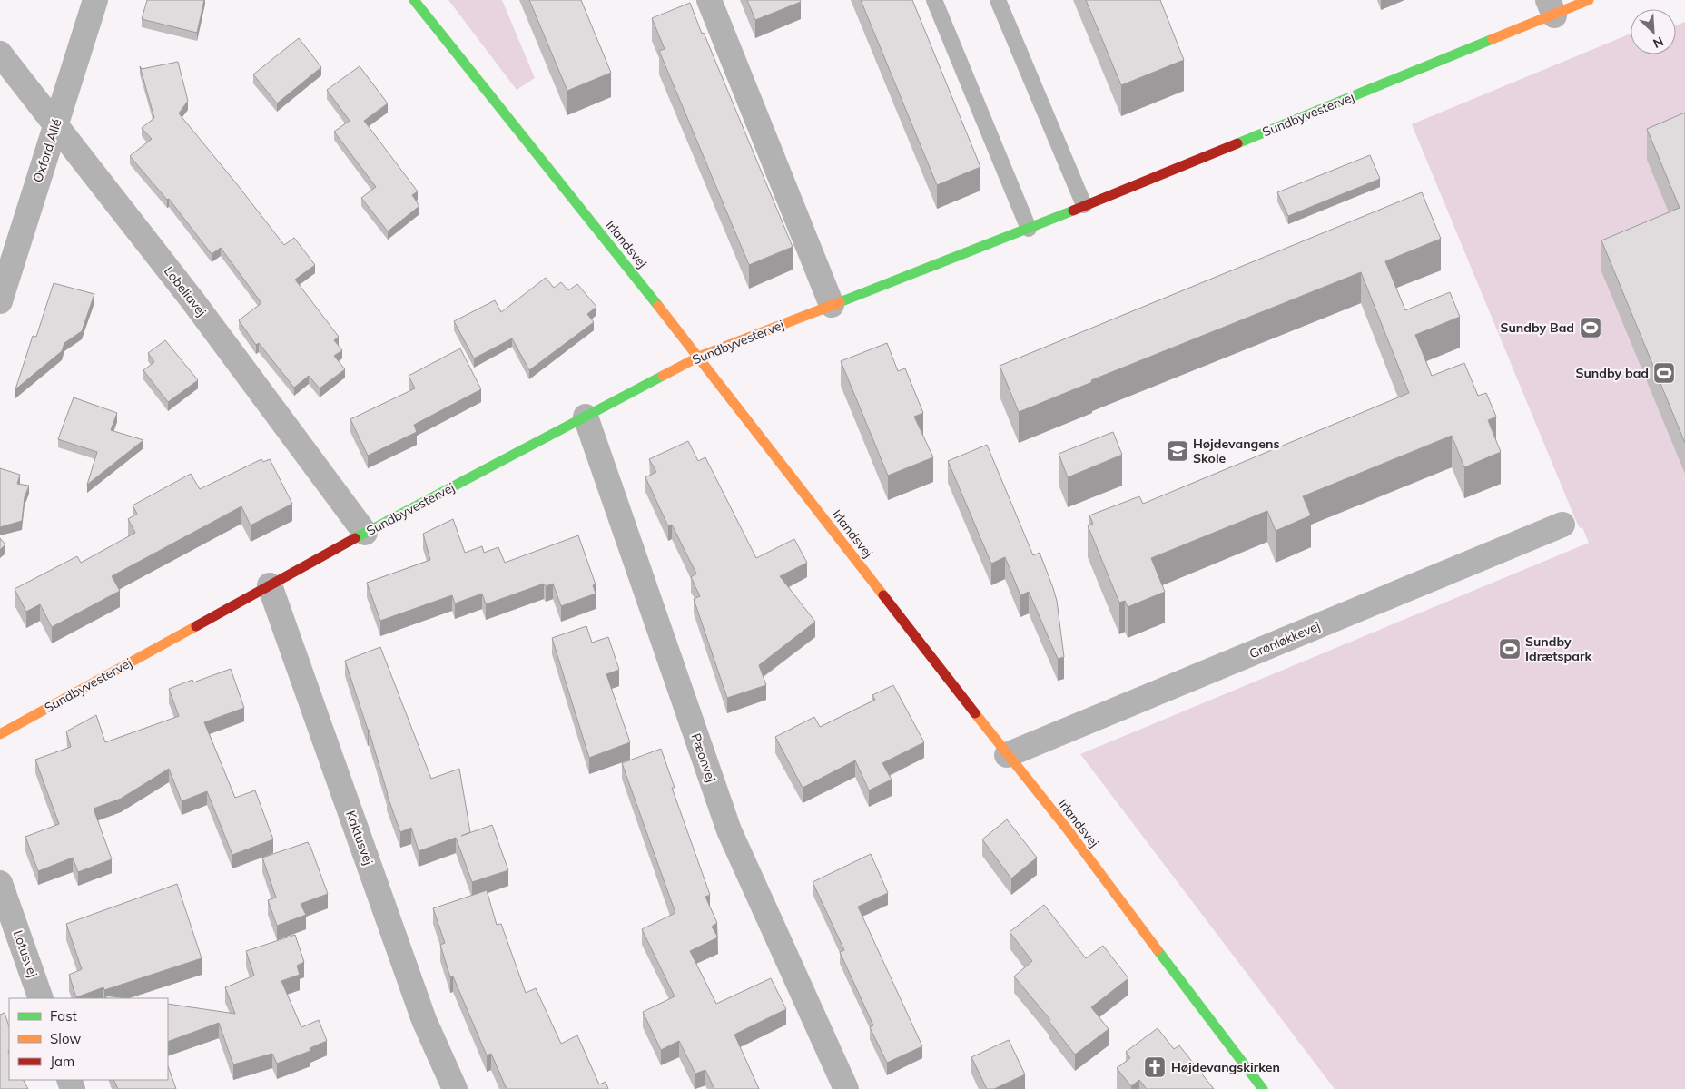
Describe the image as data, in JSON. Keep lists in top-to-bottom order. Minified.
{"streets":{"street":["Sundbyvestervej","Oxford Allé","Irlandsvej","Lobeliavej","Grønløkkevej","Pæonvej","Kaktusvej","Lotusvej"]},"crossings":[["Sundbyvestervej","Irlandsvej"],["Sundbyvestervej","Lobeliavej"],["Sundbyvestervej","Pæonvej"],["Sundbyvestervej","Kaktusvej"],["Oxford Allé","Lobeliavej"],["Irlandsvej","Grønløkkevej"]],"places":{"sports":["Sundby Bad","Sundby bad","Sundby Idrætspark"],"school or university":["Højdevangens Skole"],"church":["Højdevangskirken"]},"legend":["Fast","Slow","Jam"],"north":"bottom right"}
